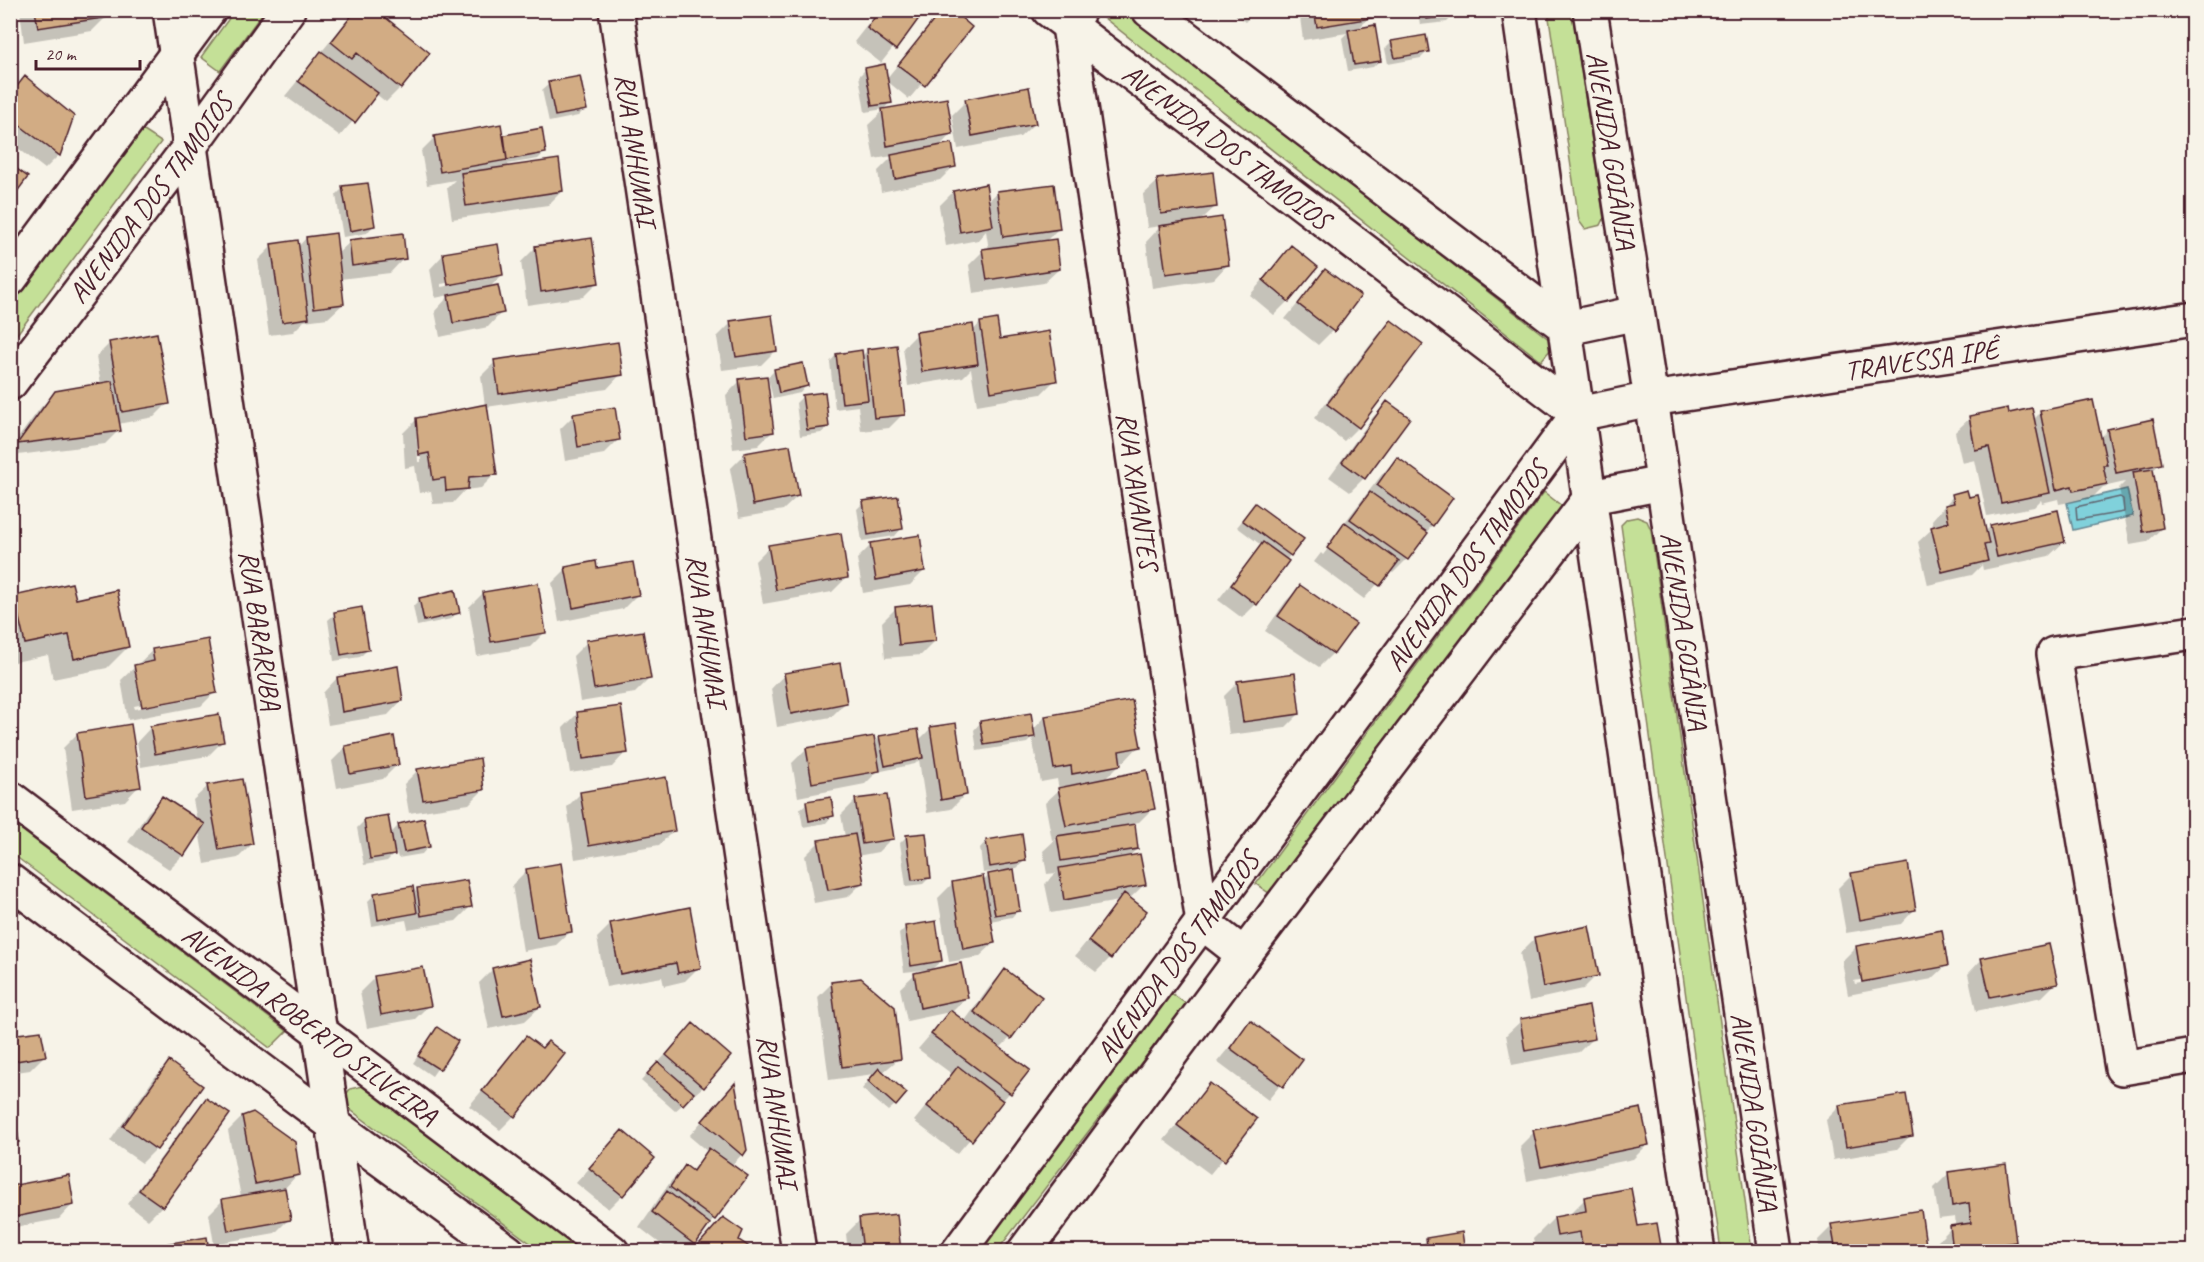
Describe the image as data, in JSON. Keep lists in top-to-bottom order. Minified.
{"streets":{"street":["AVENIDA DOS TAMOIOS","RUA ANHUMAI","AVENIDA GOIÂNIA","TRAVESSA IPÊ","RUA XAVANTES","RUA BARARUBA","AVENIDA ROBERTO SILVEIRA"]},"crossings":[["AVENIDA DOS TAMOIOS","TRAVESSA IPÊ"],["AVENIDA DOS TAMOIOS","RUA XAVANTES"],["AVENIDA DOS TAMOIOS","RUA BARARUBA"],["AVENIDA GOIÂNIA","TRAVESSA IPÊ"],["RUA BARARUBA","AVENIDA ROBERTO SILVEIRA"]],"scale_bar":"20 m"}
